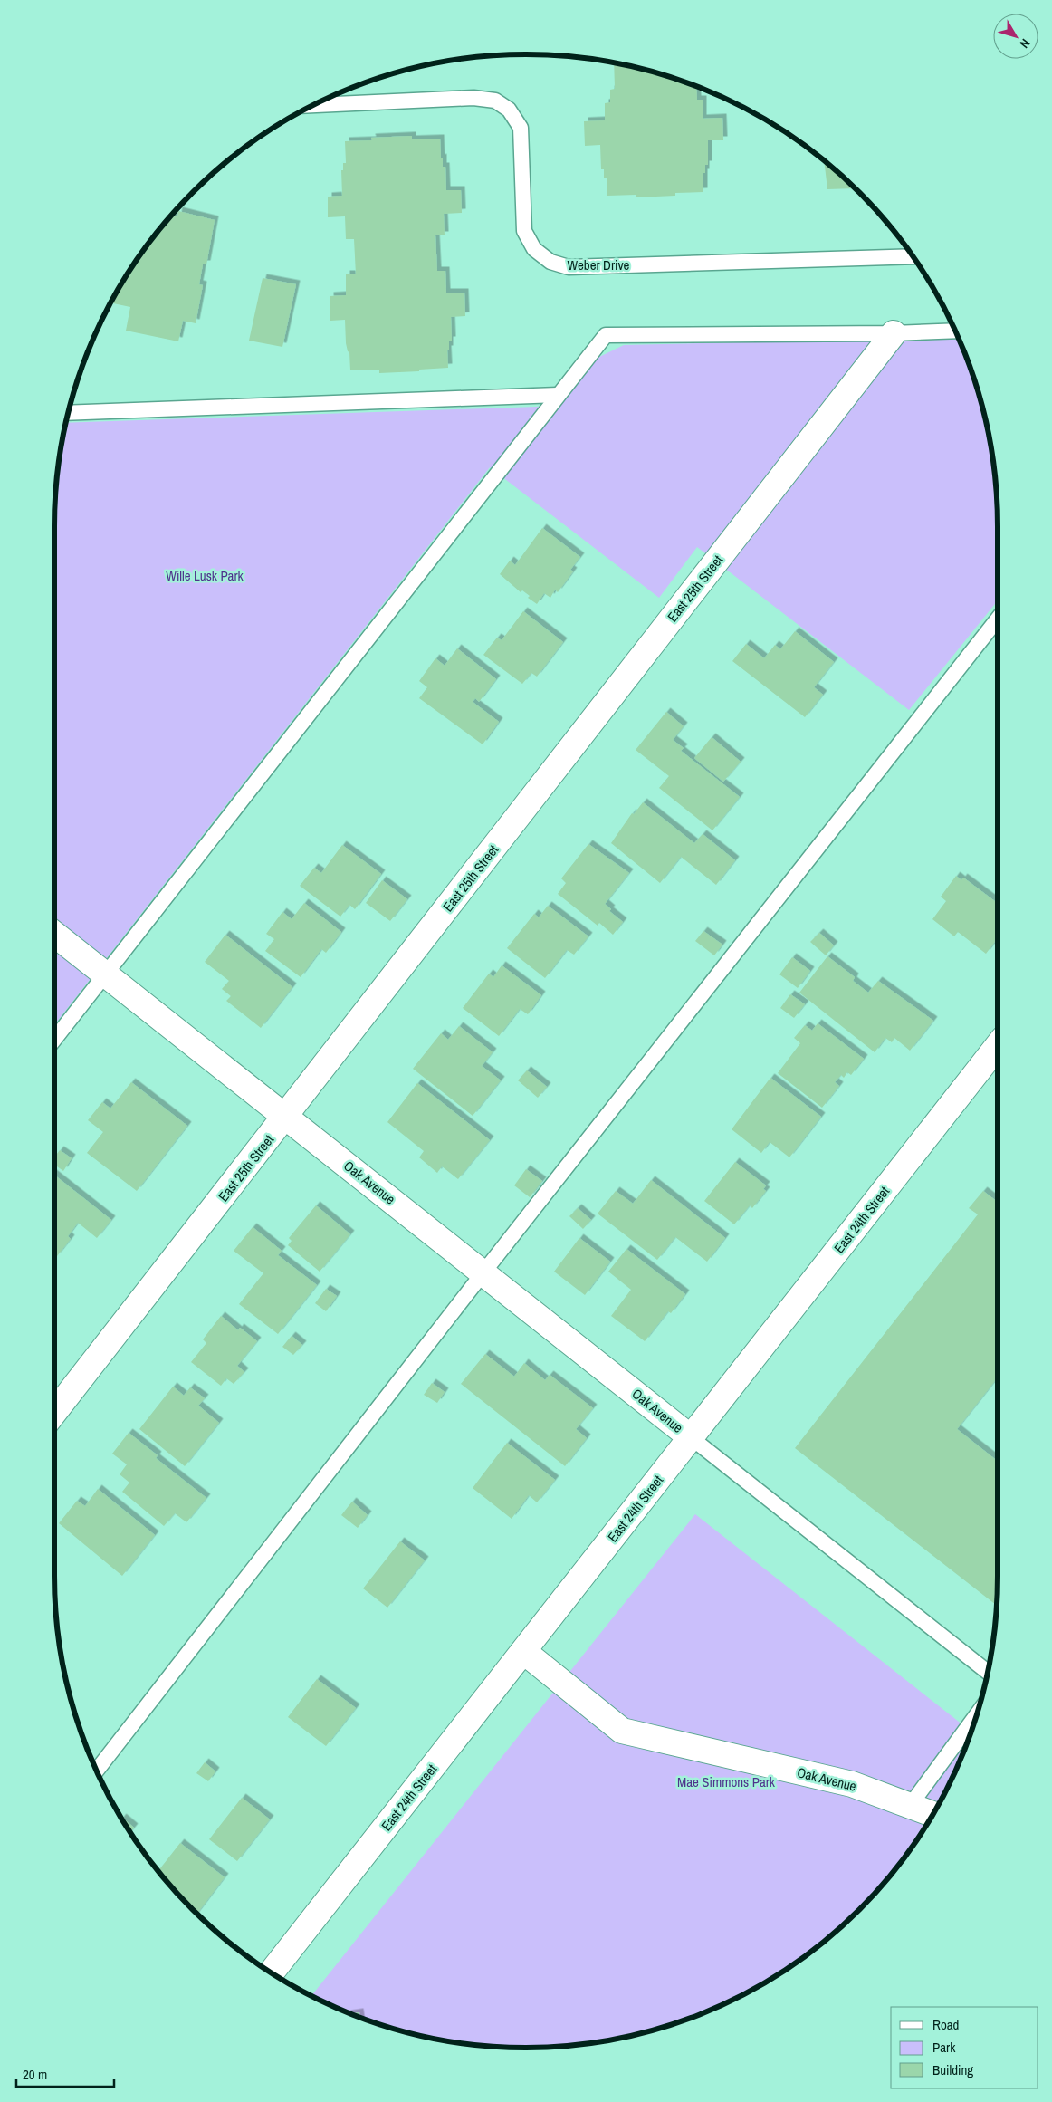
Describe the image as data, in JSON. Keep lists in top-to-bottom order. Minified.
{"streets":{"street":["East 25th Street","Oak Avenue","East 24th Street"],"lane":["Weber Drive"]},"crossings":[["East 25th Street","Oak Avenue"],["Oak Avenue","East 24th Street"]],"parks":["Wille Lusk Park","Mae Simmons Park"],"legend":["Road","Park","Building"],"scale_bar":"20 m","north":"bottom right"}
